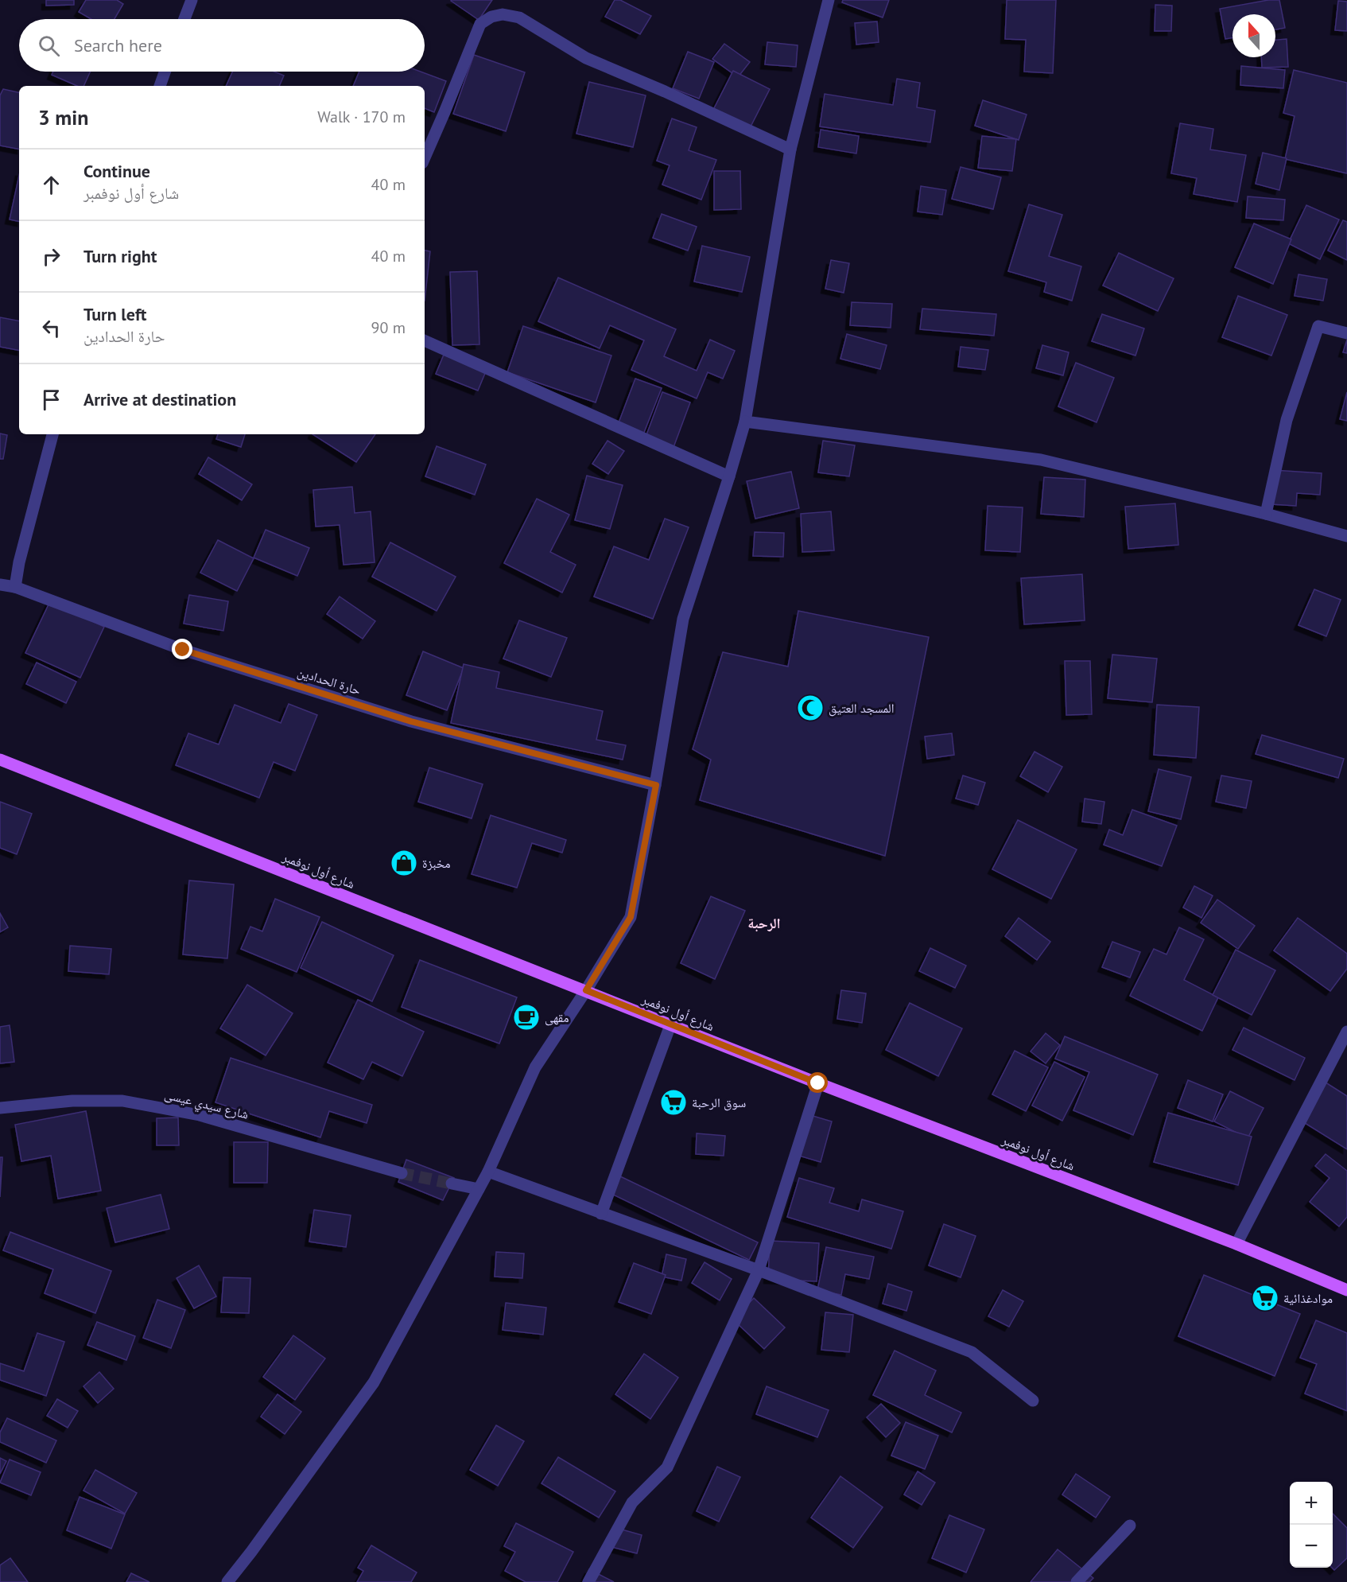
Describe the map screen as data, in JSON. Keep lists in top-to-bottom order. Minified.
{"streets":{"main road":["شارع أول نوفمبر"],"street":["حارة الحدادين","شارع سيدي عيسى"]},"districts":["الرحبة"],"places":{"mosque":["المسجد العتيق"],"shop":["مخبزة"],"cafe":["مقهى"],"supermarket":["سوق الرحبة","موادغذائية"]},"north":"top","page":{"search":"Search here","heading":["3 min","Walk · 170 m"],"list":[["Continue","شارع أول نوفمبر","40 m"],["Turn right","40 m"],["Turn left","حارة الحدادين","90 m"],"Arrive at destination"],"map_buttons":["+","−"]}}
